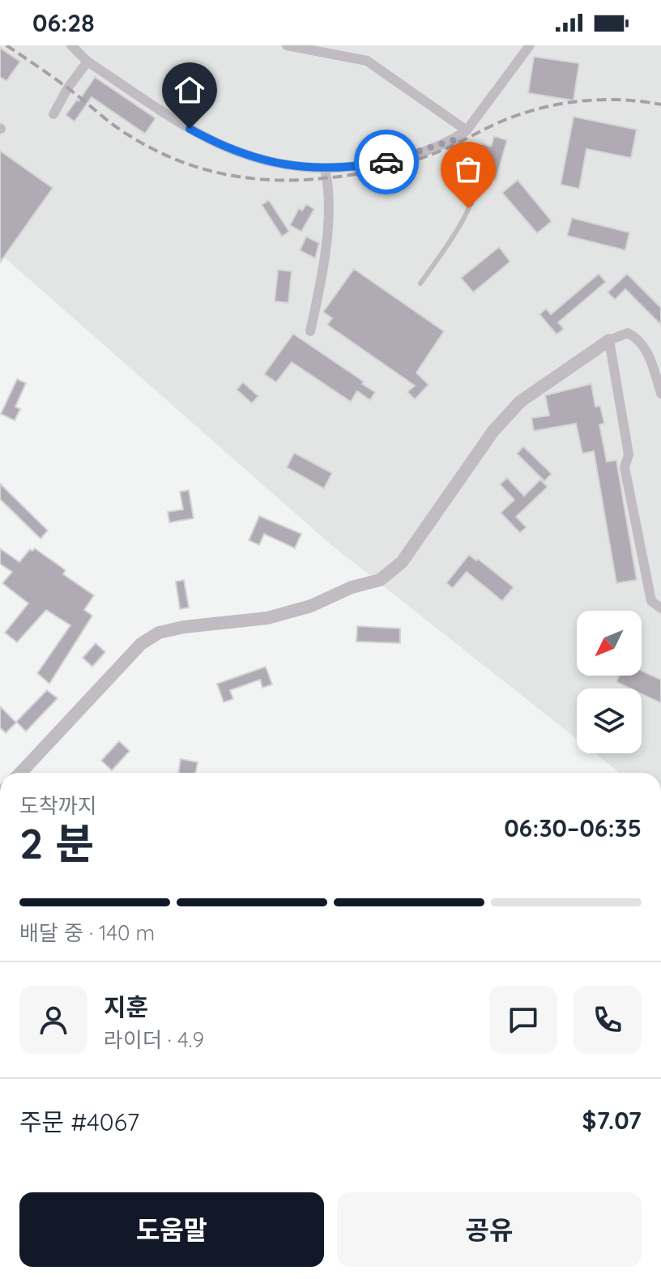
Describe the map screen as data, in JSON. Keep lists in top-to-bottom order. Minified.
{"north":"bottom left","page":{"status":"06:28","heading":["2 분","도착까지","06:30–06:35"],"panel":["지훈","라이더 · 4.9","주문 #4067","$7.07"],"bar":"배달 중 · 140 m","buttons":["도움말","공유"]}}
